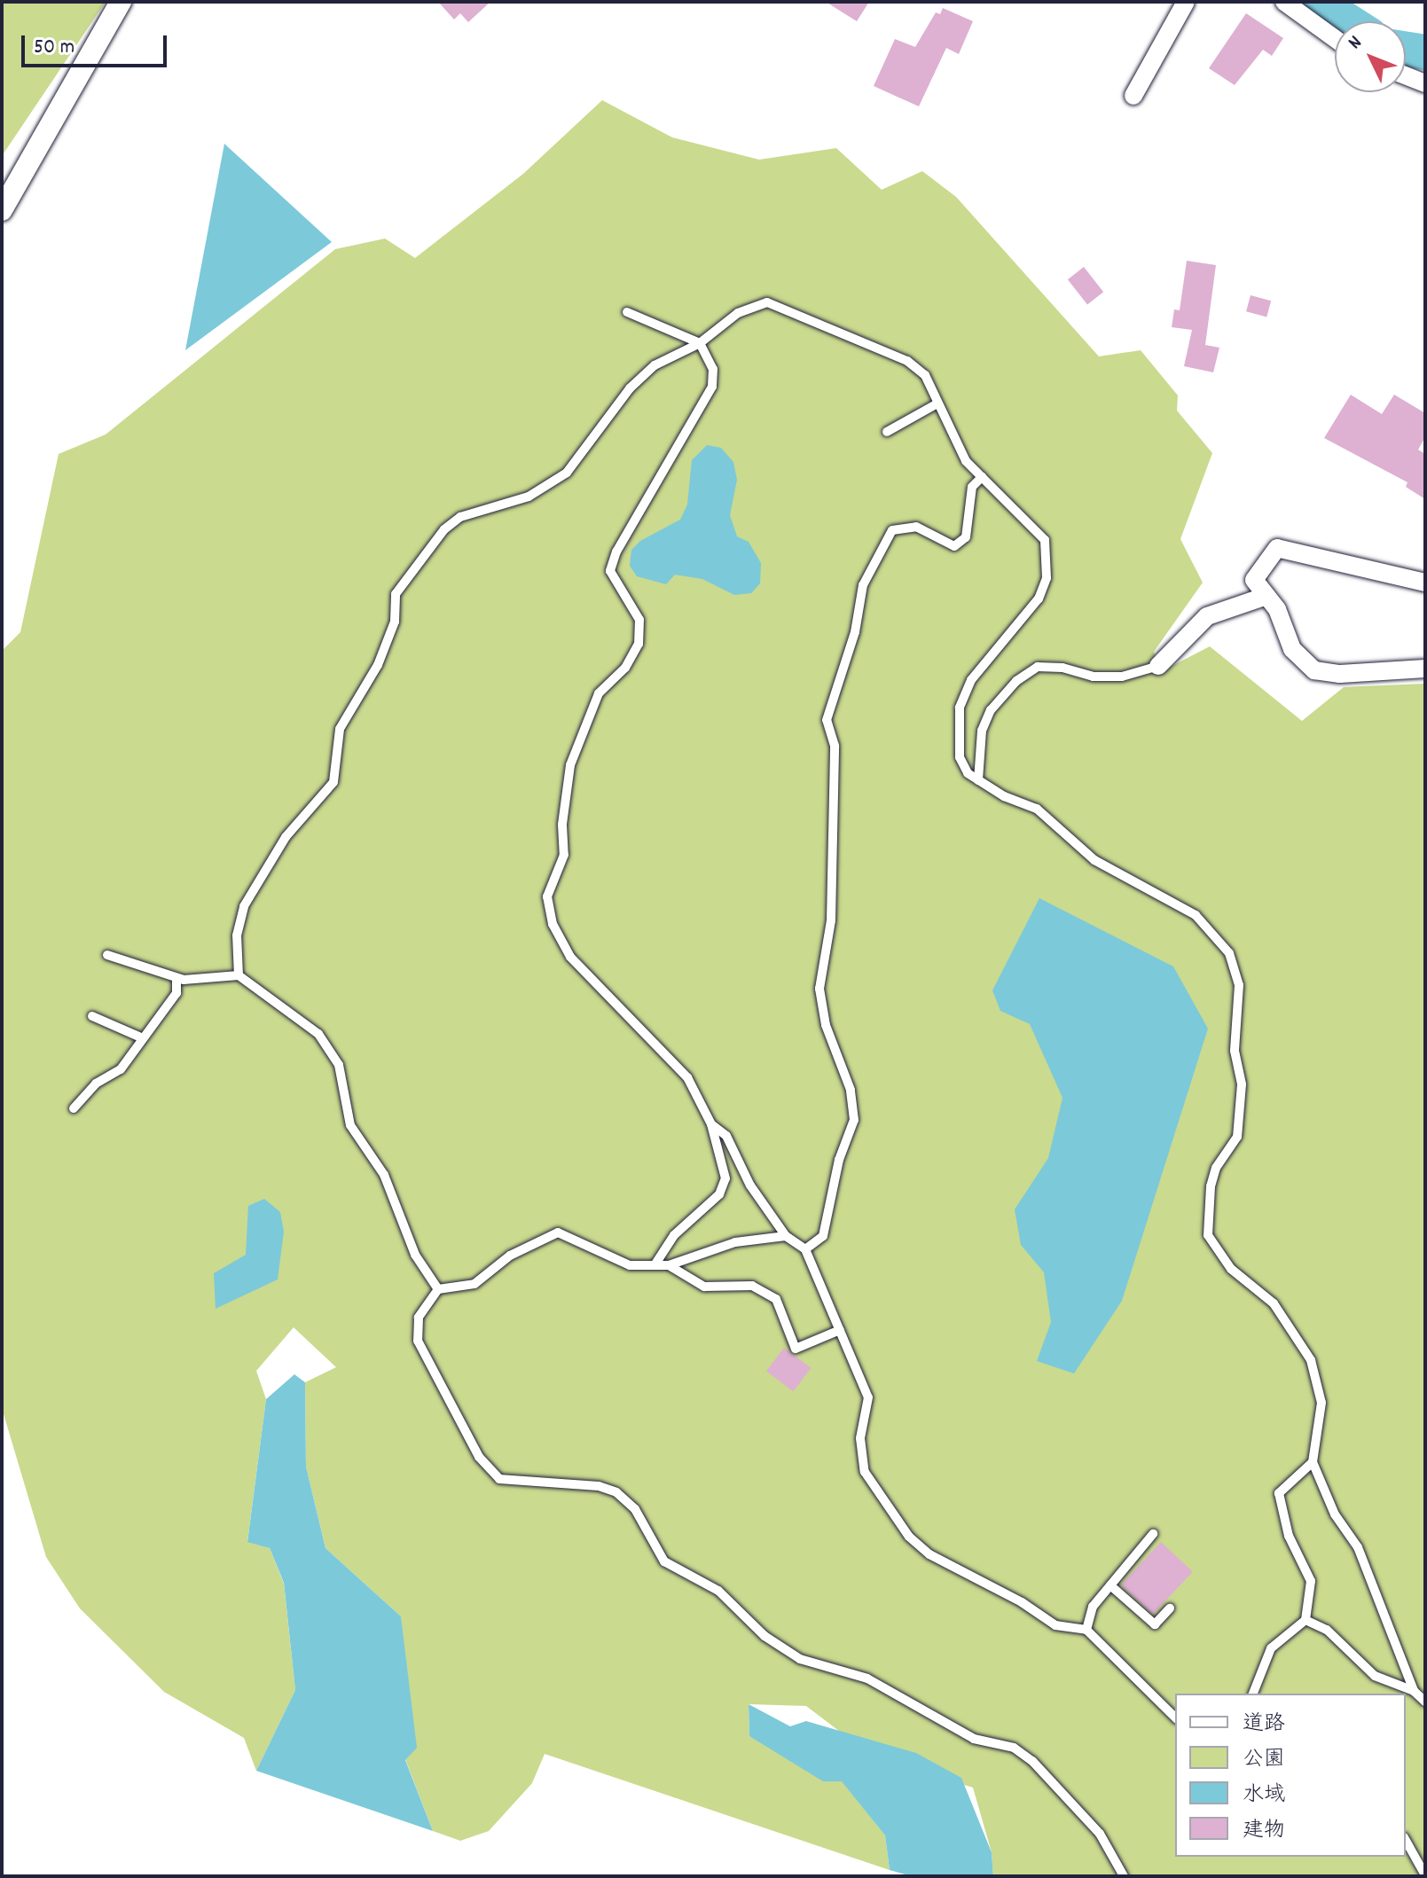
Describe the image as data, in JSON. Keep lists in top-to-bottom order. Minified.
{"legend":["道路","公園","水域","建物"],"scale_bar":"50 m","north":"top left"}
